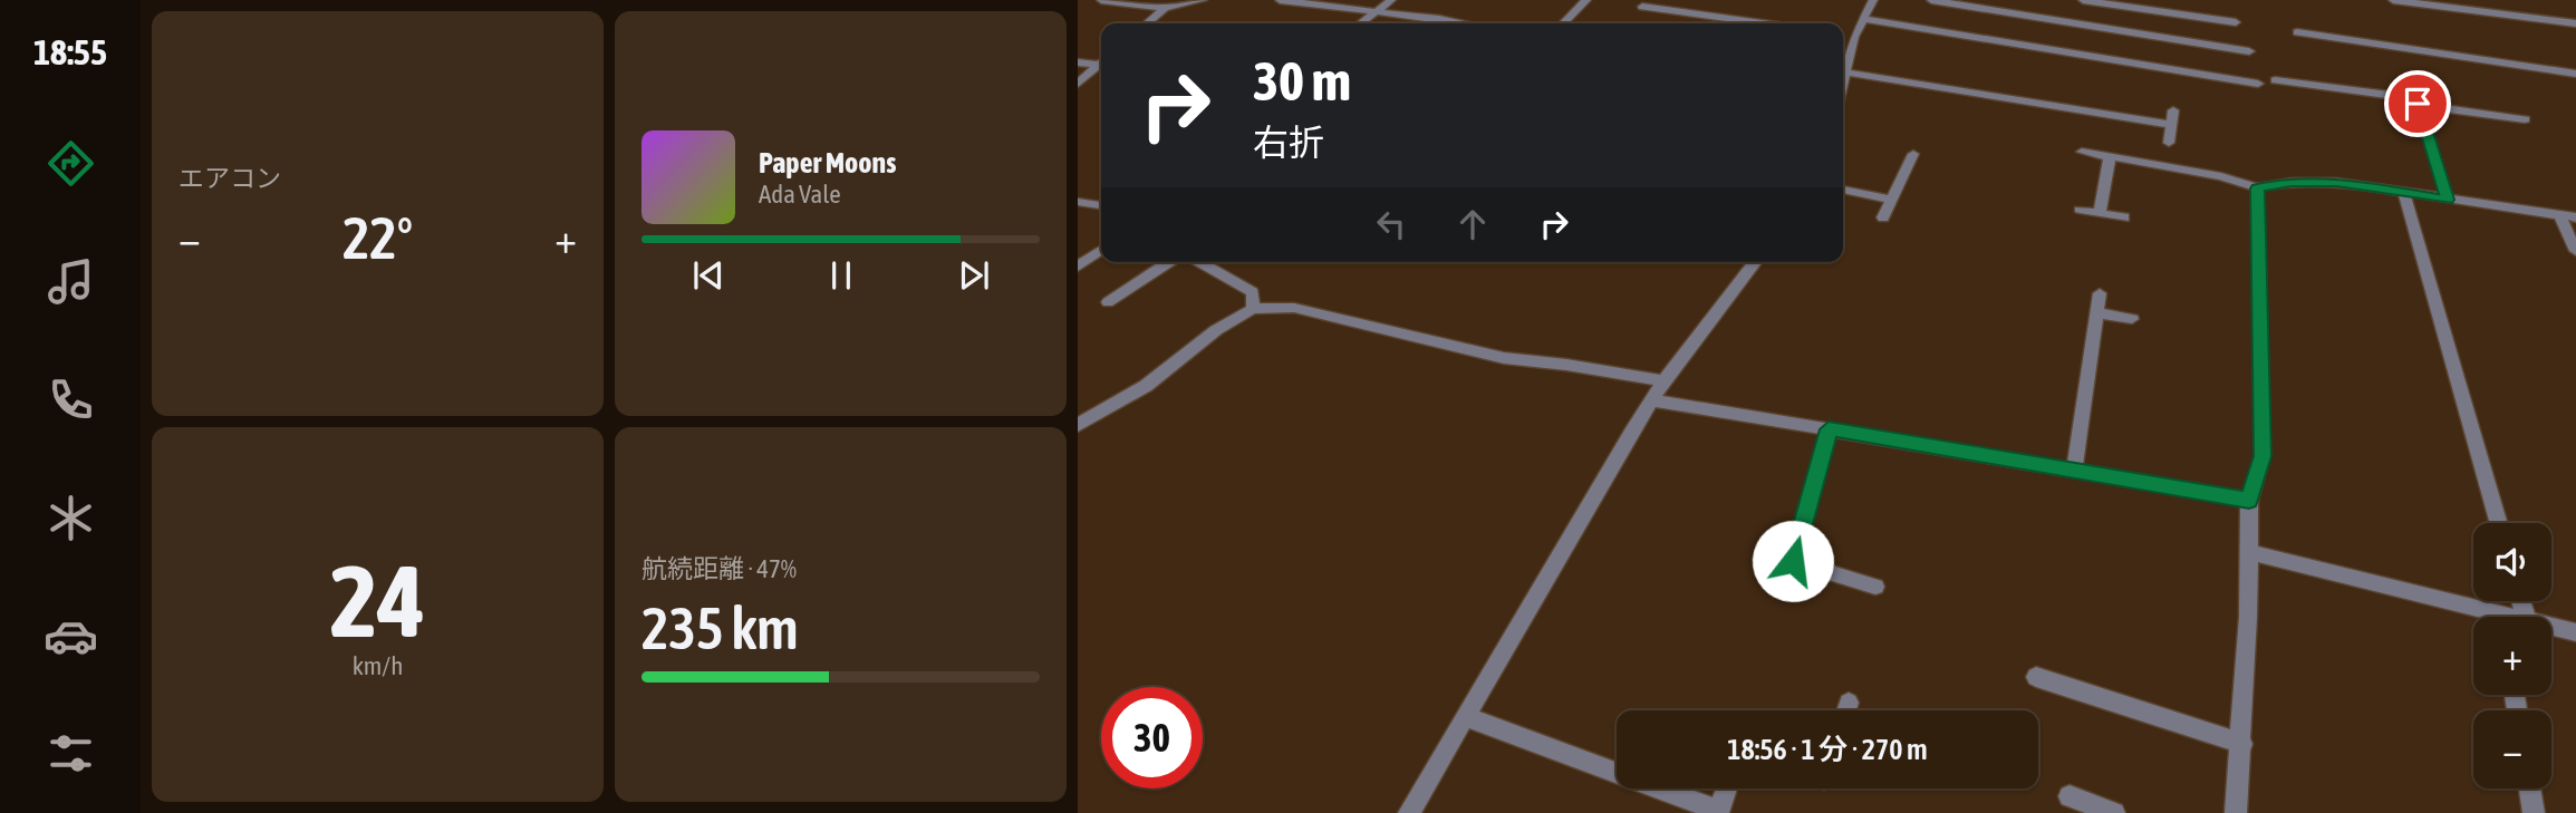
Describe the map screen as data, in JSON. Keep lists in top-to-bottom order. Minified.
{"page":{"tabs":"18:55","tile":["エアコン",["24","km/h"],["航続距離 · 47%","235 km"]],"turn":["30 m","右折"],"song":["Paper Moons","Ada Vale"],"heat":["−","22°","+"],"map_buttons":["+","−"],"limit":"30","trip":"18:56 · 1 分 · 270 m"}}
